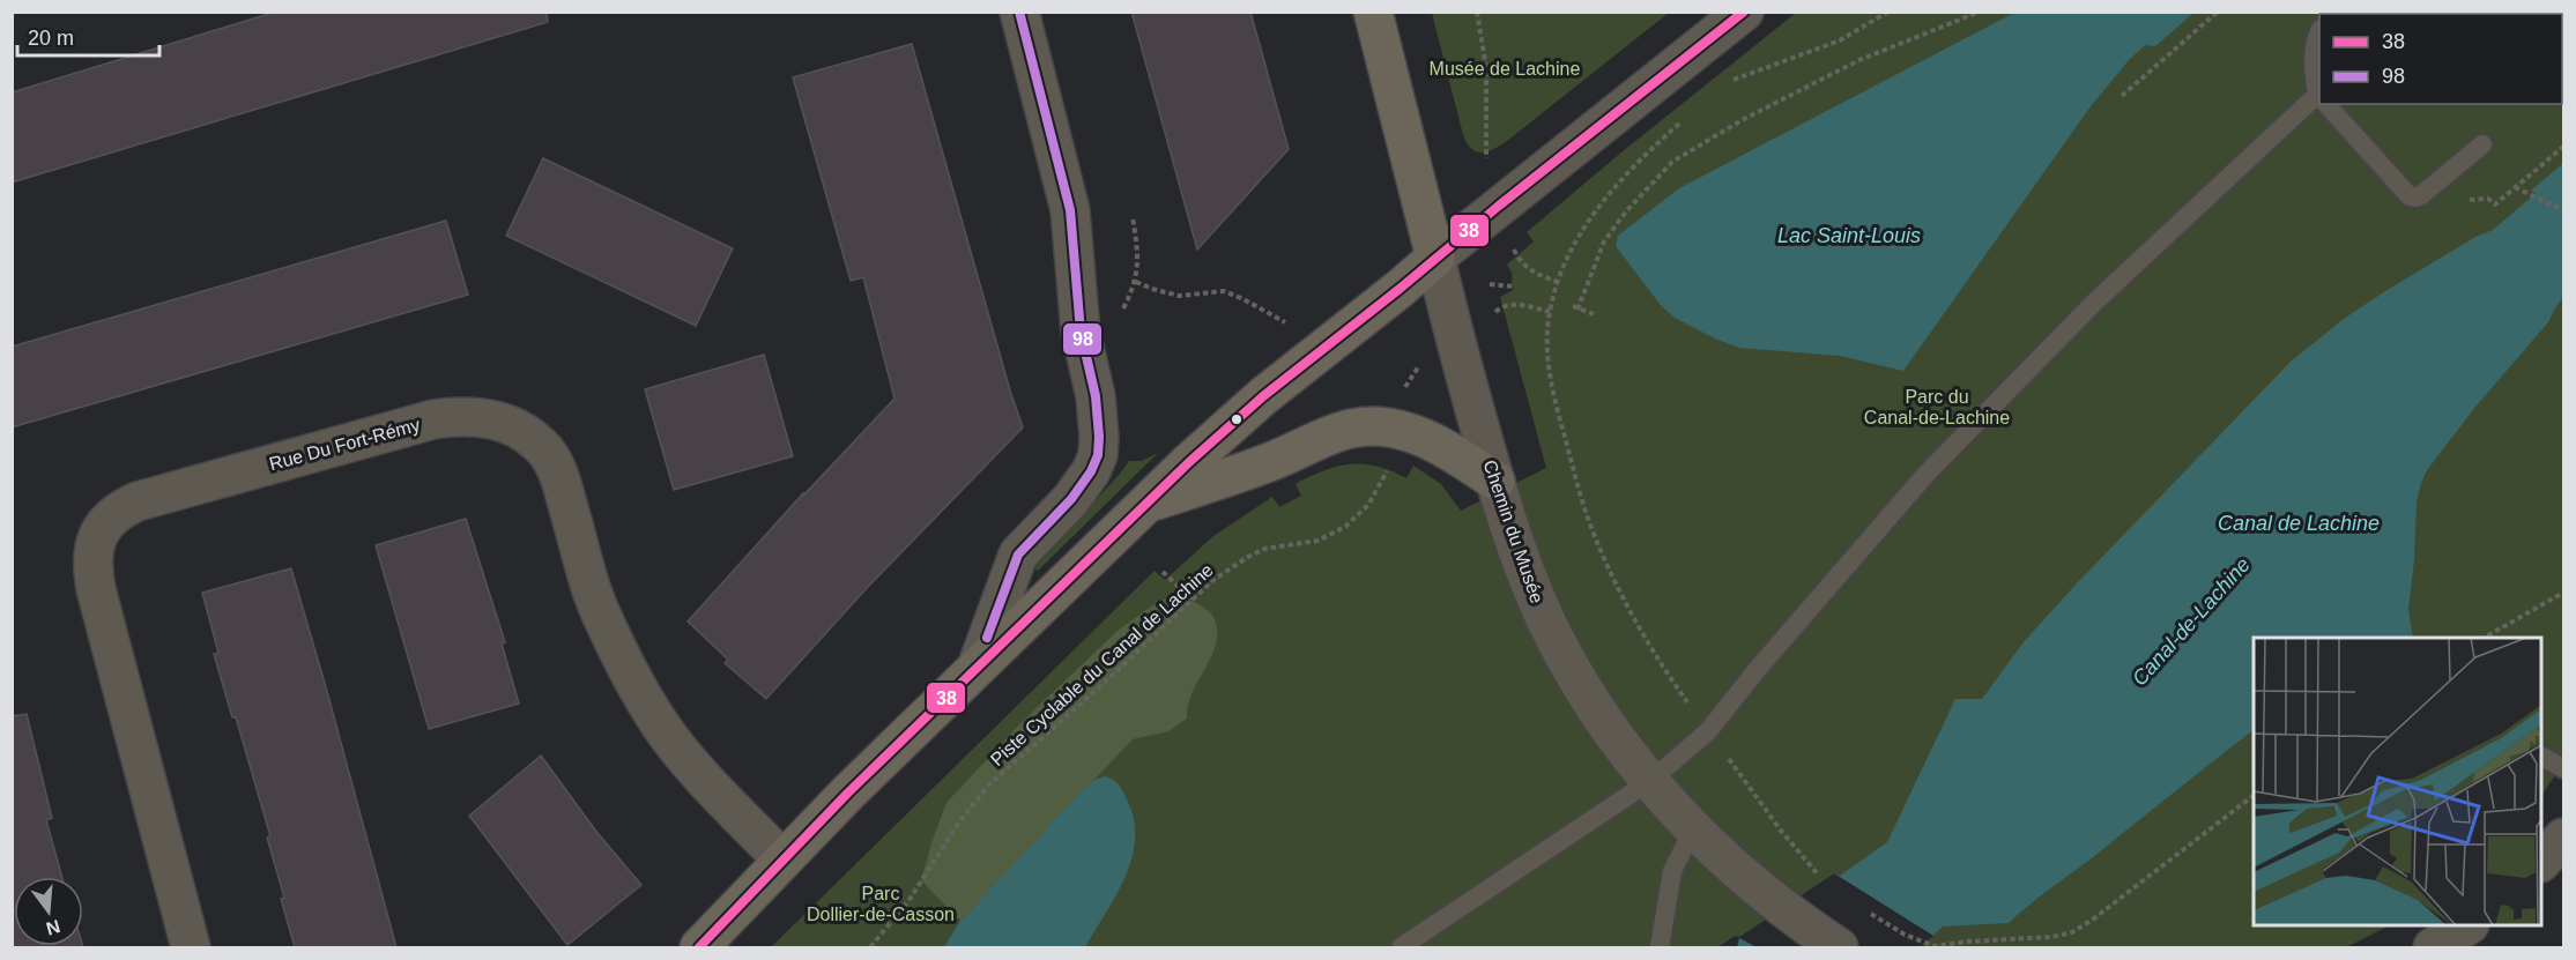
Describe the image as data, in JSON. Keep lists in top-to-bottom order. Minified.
{"streets":{"main road":["Chemin du Musée"],"street":["Rue Du Fort-Rémy"],"path":["Piste Cyclable du Canal de Lachine"]},"water":["Lac Saint-Louis","Canal de Lachine","Canal-de-Lachine"],"parks":["Musée de Lachine","Parc du Canal-de-Lachine","Parc Dollier-de-Casson"],"lines":["transit line 38","transit line 98"],"legend":["38","98"],"scale_bar":"20 m","north":"bottom"}
